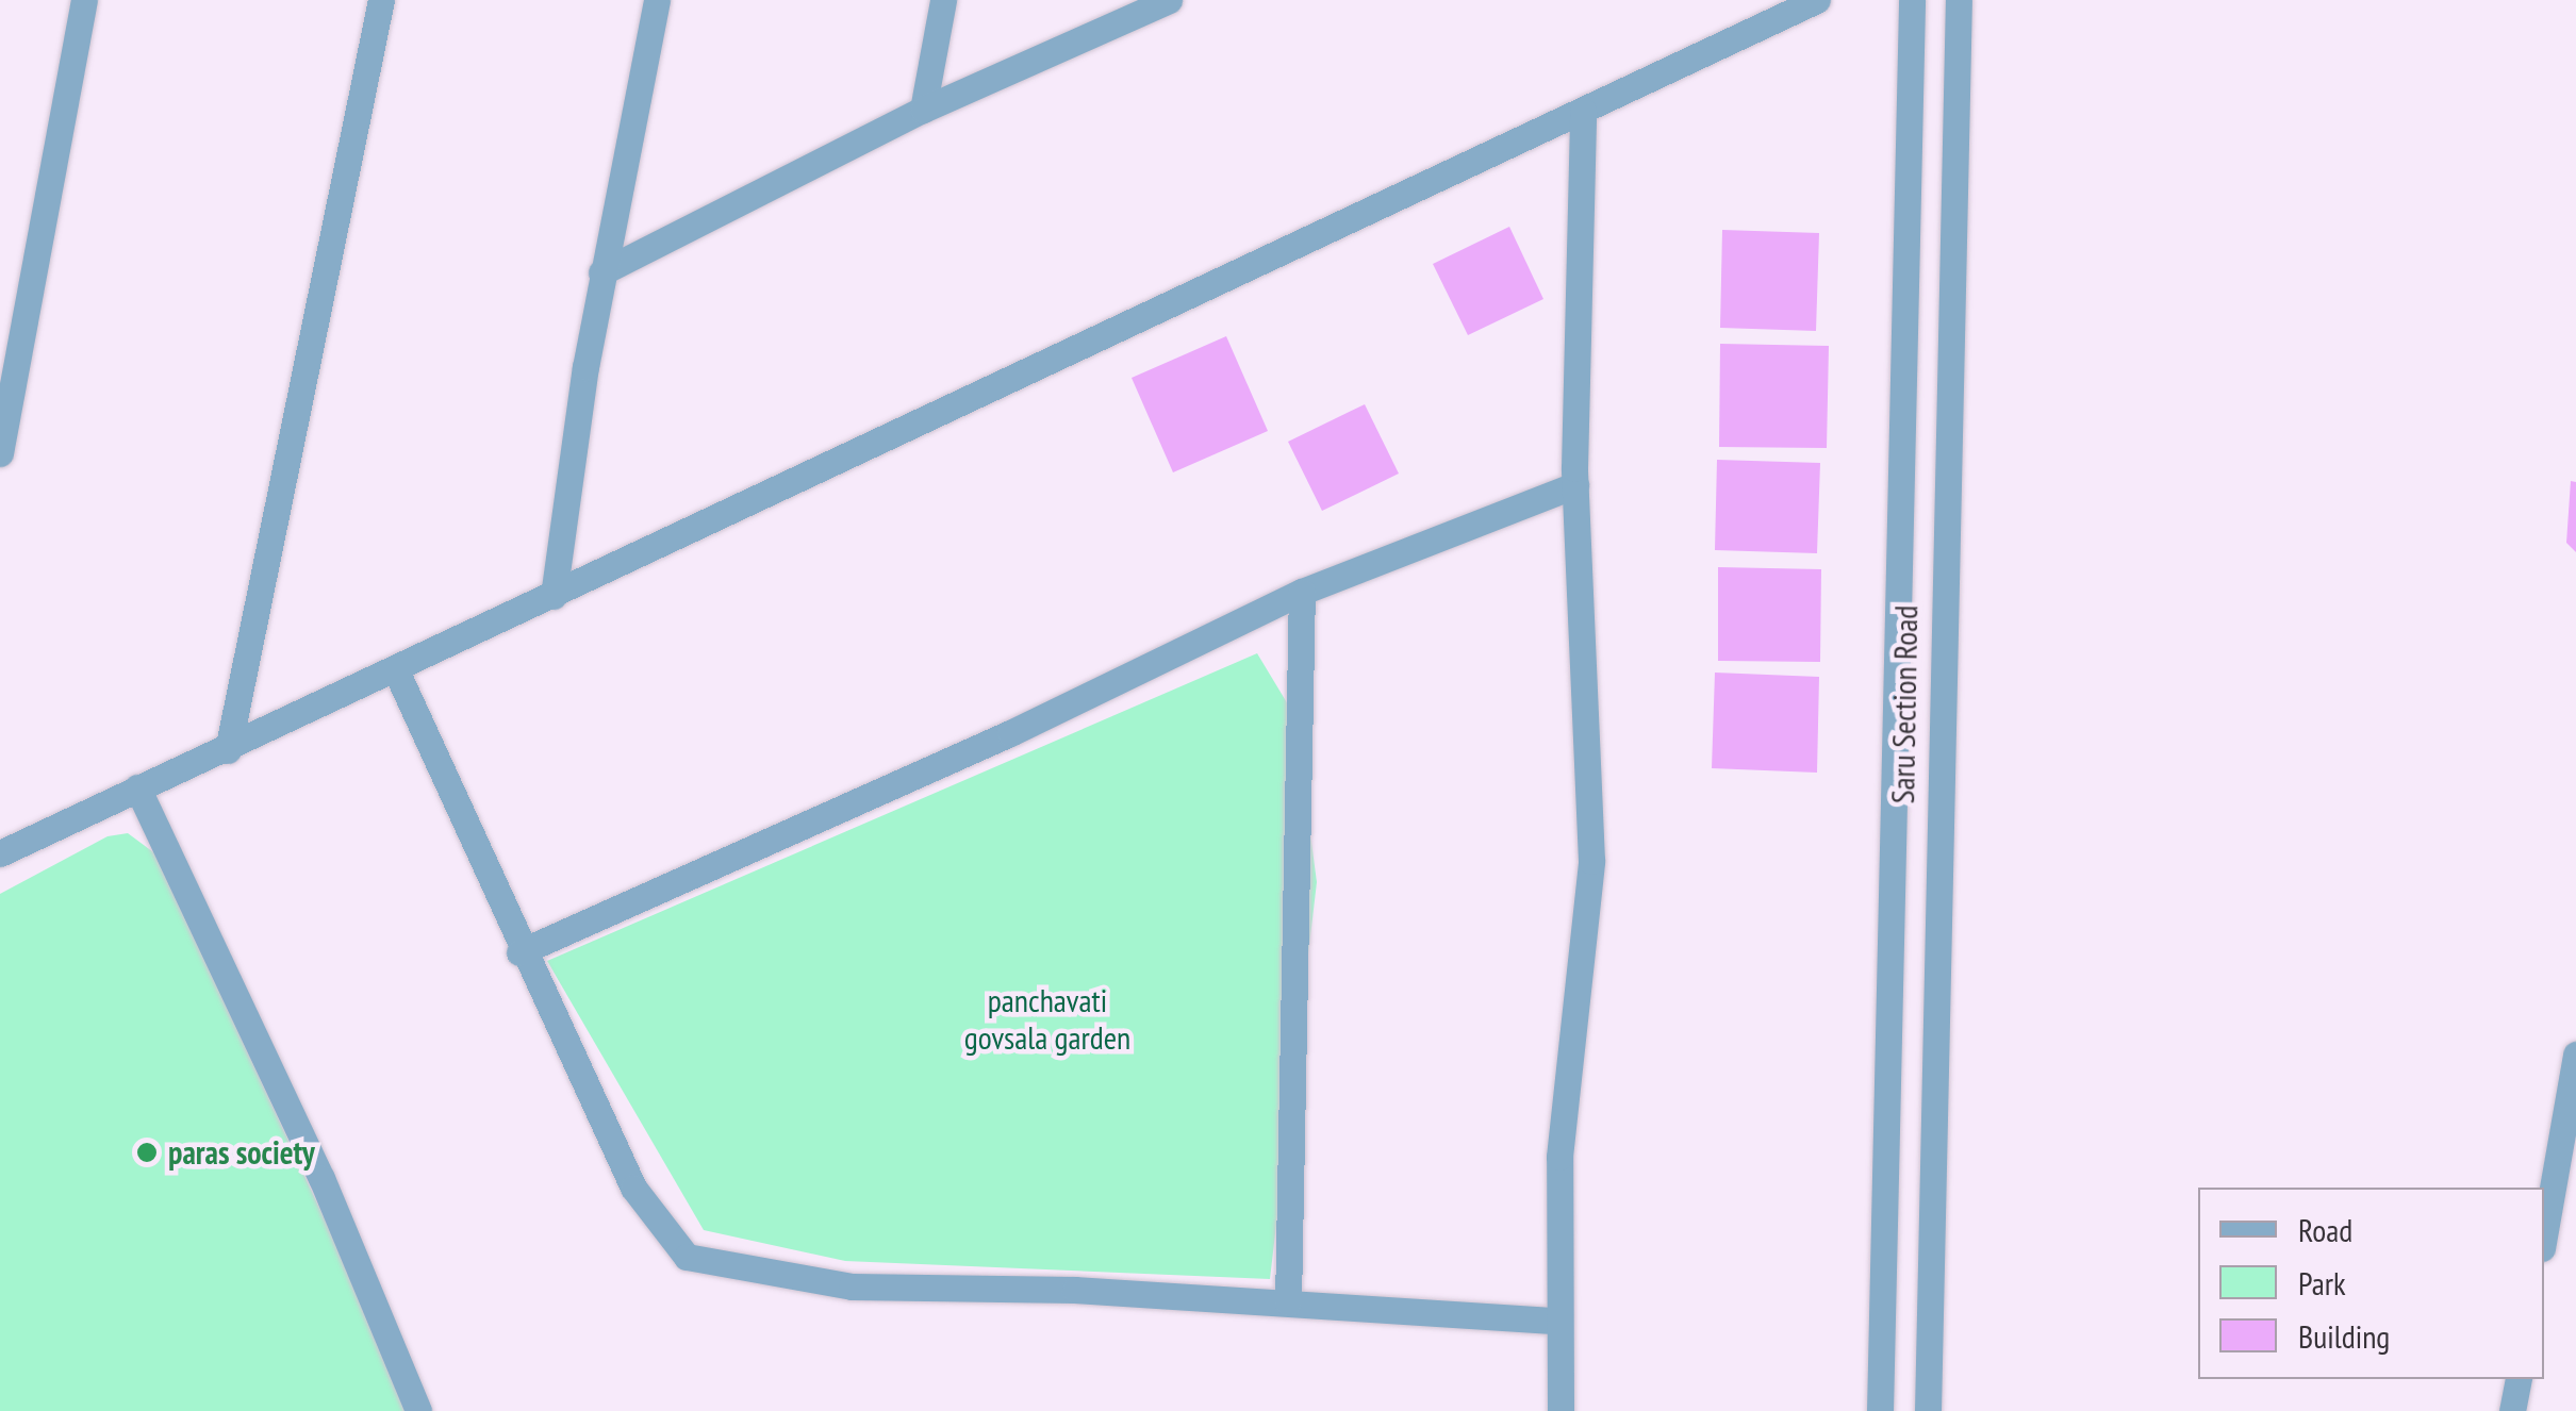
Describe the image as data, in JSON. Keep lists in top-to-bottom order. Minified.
{"streets":{"street":["Saru Section Road"]},"parks":["panchavati govsala garden"],"places":["paras society"],"legend":["Road","Park","Building"]}
